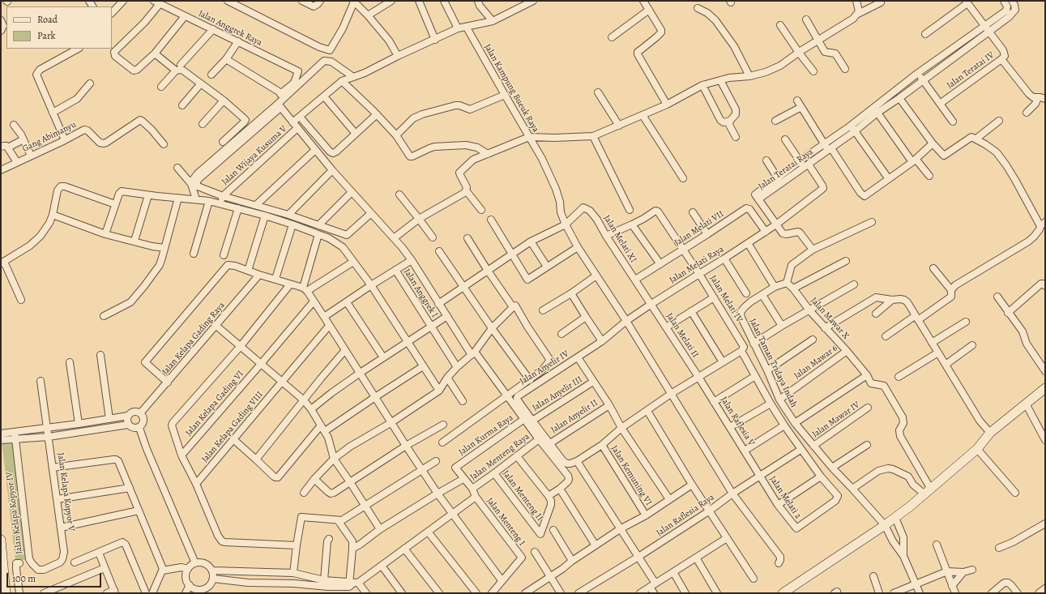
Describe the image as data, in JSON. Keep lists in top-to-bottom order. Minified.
{"streets":{"street":["Jalan Anggrek Raya","Jalan Teratai IV","Jalan Kampung Bueuk Raya","Gang Abimanyu","Jalan Wijaya Kusuma V","Jalan Teratai Raya","Jalan Melati VII","Jalan Melati XI","Jalan Melati Raya","Jalan Anggrek I","Jalan Melati IV","Jalan Mawar X","Jalan Melati II","Jalan Kelapa Gading Raya","Jalan Mawar 6","Jalan Taman Tridaya Indah","Jalan Anyelir IV","Jalan Anyelir III","Jalan Kelapa Gading VI","Jalan Anyelir II","Jalan Mawar IV","Jalan Raflesia V","Jalan Kelapa Gading VIII","Jalan Kurma Raya","Jalan Menteng Raya","Jalan Kemuning VI","Jalan Kelapa Kopyor V","Jalan Menteng II","Jalan Melati 2","Jalan Kelapa Kopyor IV","Jalan Raflesia Raya","Jalan Menteng I"]},"crossings":[["Jalan Teratai IV","Jalan Teratai Raya"],["Jalan Kampung Bueuk Raya","Jalan Melati XI"],["Jalan Kampung Bueuk Raya","Jalan Melati Raya"],["Jalan Kampung Bueuk Raya","Jalan Anyelir IV"],["Jalan Kampung Bueuk Raya","Jalan Raflesia Raya"],["Jalan Teratai Raya","Jalan Melati Raya"],["Jalan Melati VII","Jalan Melati XI"],["Jalan Melati VII","Jalan Melati Raya"],["Jalan Melati VII","Jalan Melati IV"],["Jalan Melati XI","Jalan Melati Raya"],["Jalan Melati XI","Jalan Melati II"],["Jalan Melati Raya","Jalan Melati IV"],["Jalan Melati Raya","Jalan Melati II"],["Jalan Melati Raya","Jalan Anyelir IV"],["Jalan Mawar X","Jalan Mawar 6"],["Jalan Melati II","Jalan Raflesia V"],["Jalan Mawar 6","Jalan Taman Tridaya Indah"],["Jalan Taman Tridaya Indah","Jalan Mawar IV"],["Jalan Anyelir IV","Jalan Anyelir III"],["Jalan Anyelir IV","Jalan Anyelir II"],["Jalan Raflesia V","Jalan Melati 2"],["Jalan Raflesia V","Jalan Raflesia Raya"],["Jalan Kurma Raya","Jalan Menteng Raya"],["Jalan Kurma Raya","Jalan Menteng I"],["Jalan Menteng Raya","Jalan Menteng II"],["Jalan Kelapa Kopyor V","Jalan Kelapa Kopyor IV"],["Jalan Melati 2","Jalan Raflesia Raya"]],"legend":["Road","Park"],"scale_bar":"100 m"}
